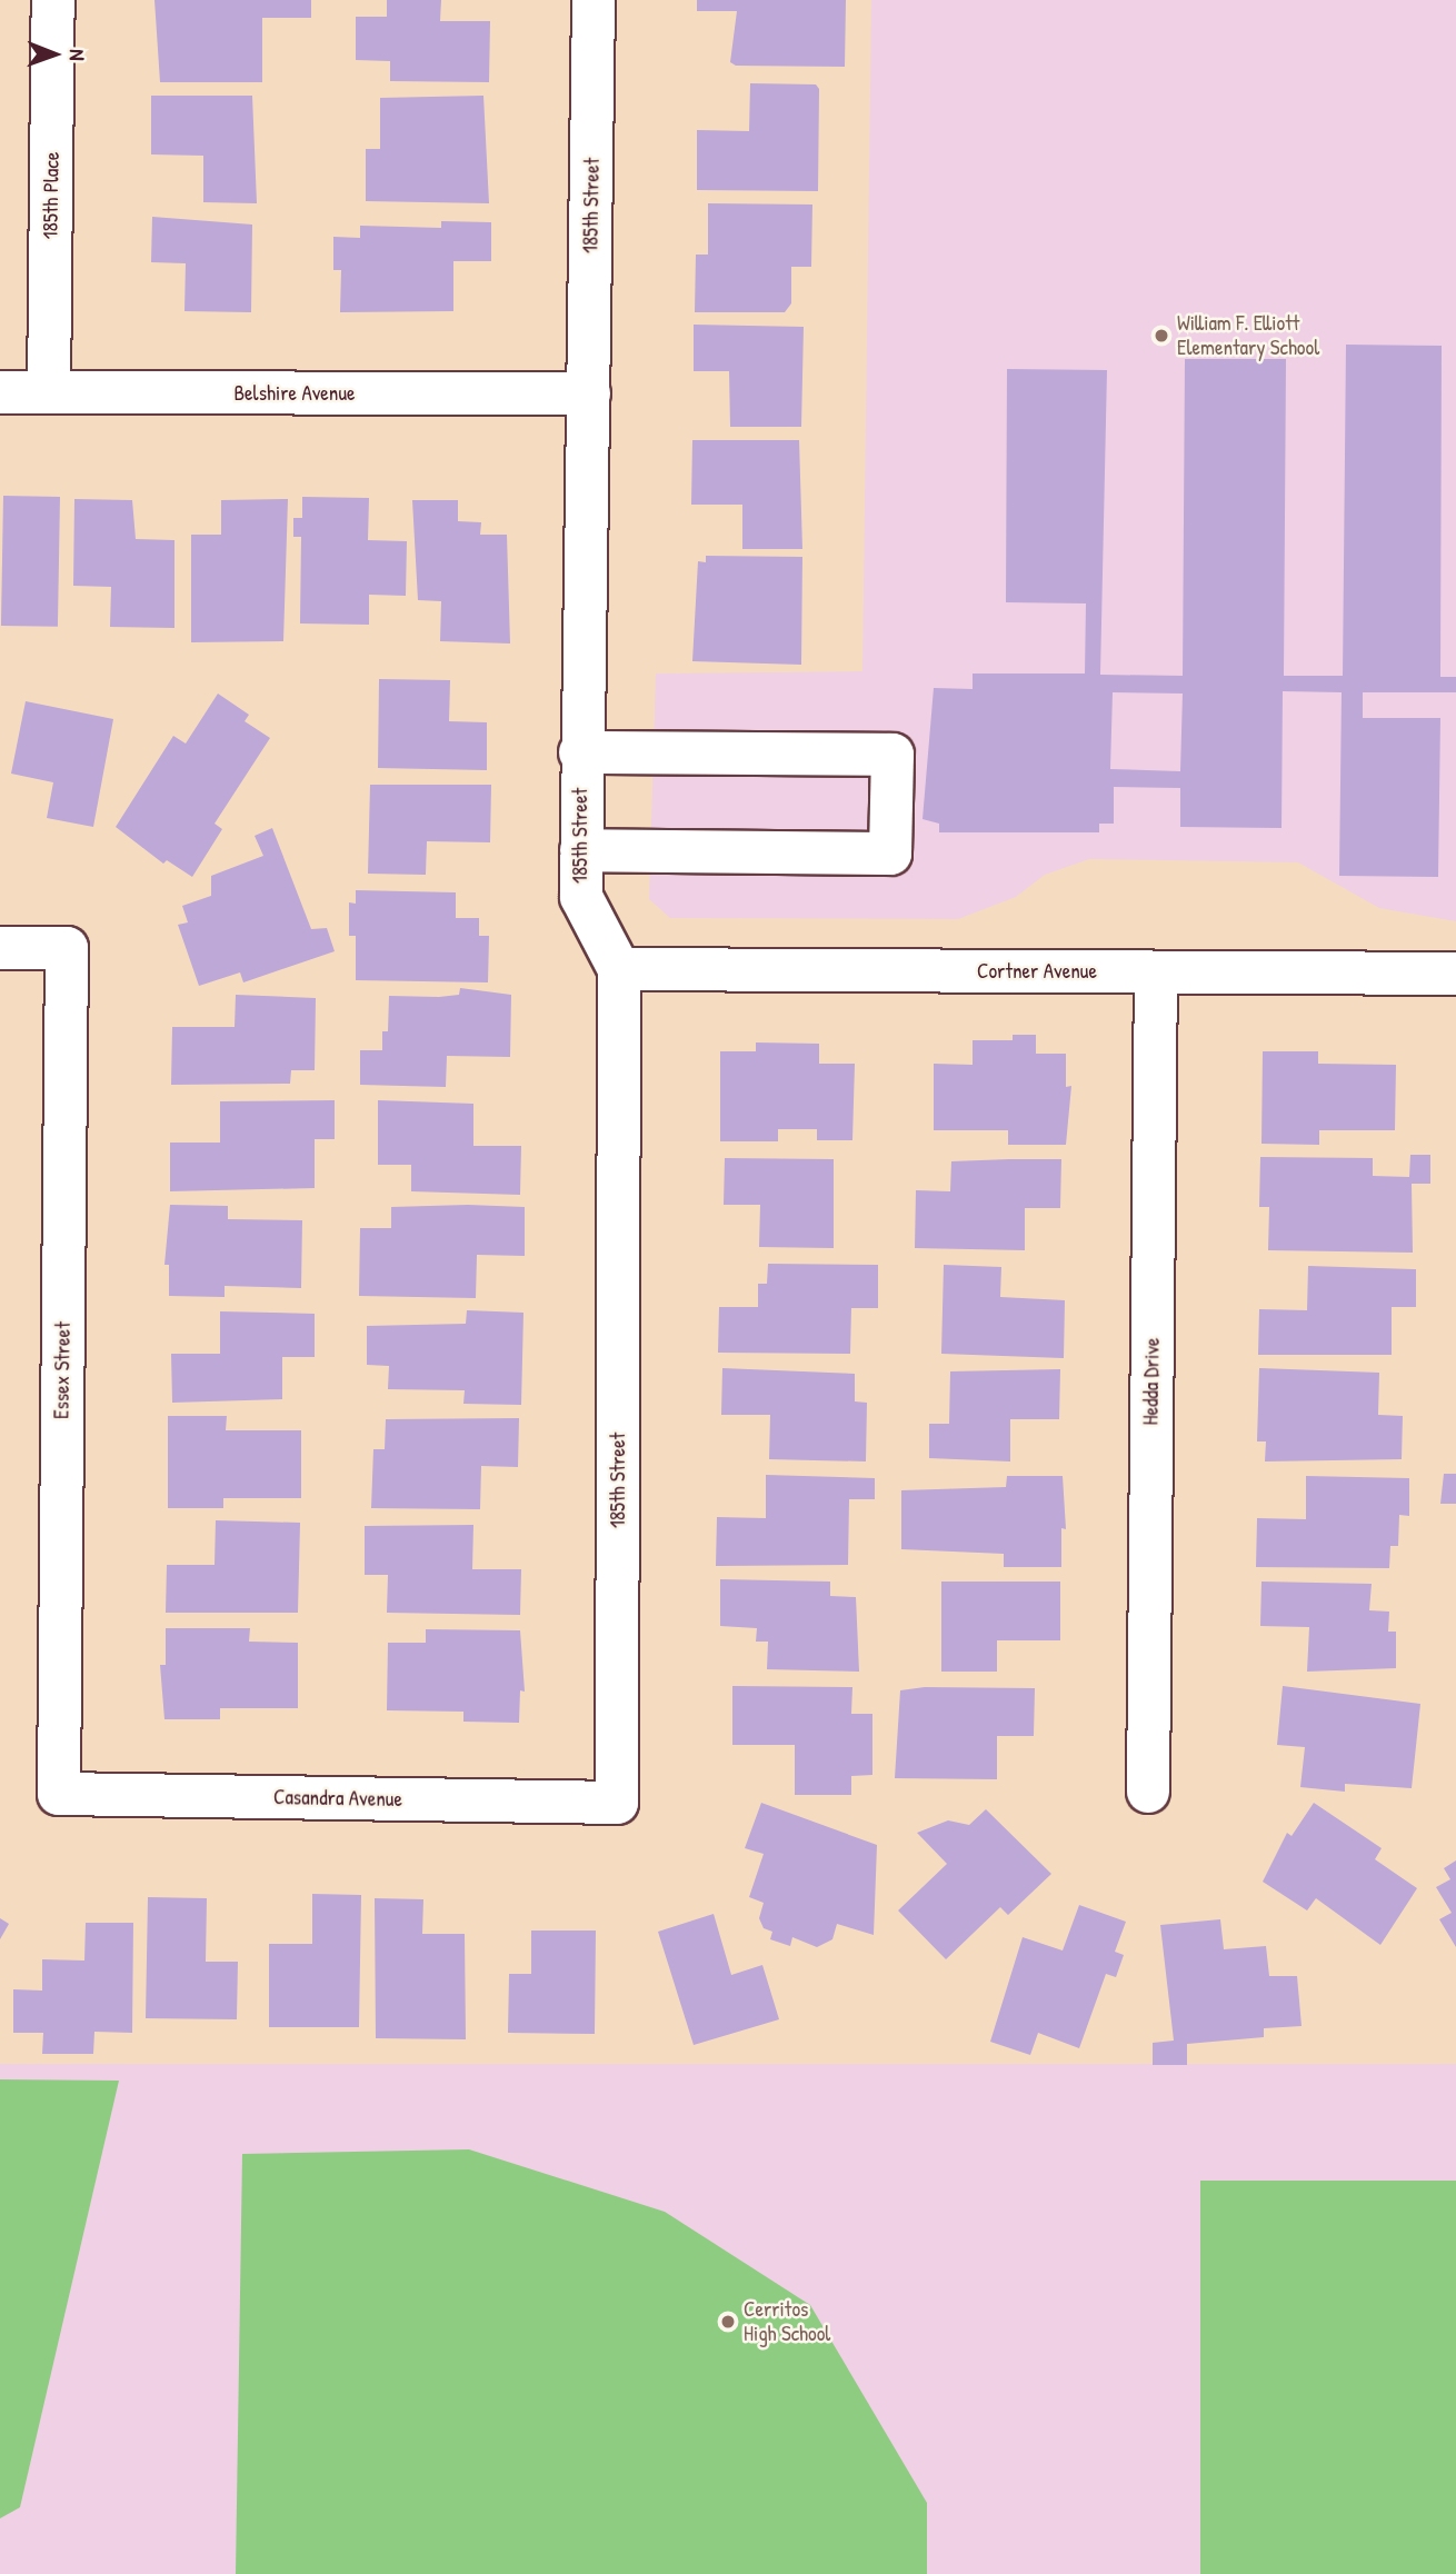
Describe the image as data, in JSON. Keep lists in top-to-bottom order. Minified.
{"streets":{"street":["185th Place","185th Street","Belshire Avenue","Cortner Avenue","Essex Street","Hedda Drive","Casandra Avenue"]},"crossings":[["185th Place","Belshire Avenue"],["185th Street","Belshire Avenue"],["185th Street","Cortner Avenue"],["185th Street","Casandra Avenue"],["Cortner Avenue","Hedda Drive"],["Essex Street","Casandra Avenue"]],"places":["William F. Elliott Elementary School","Cerritos High School"],"north":"right"}
